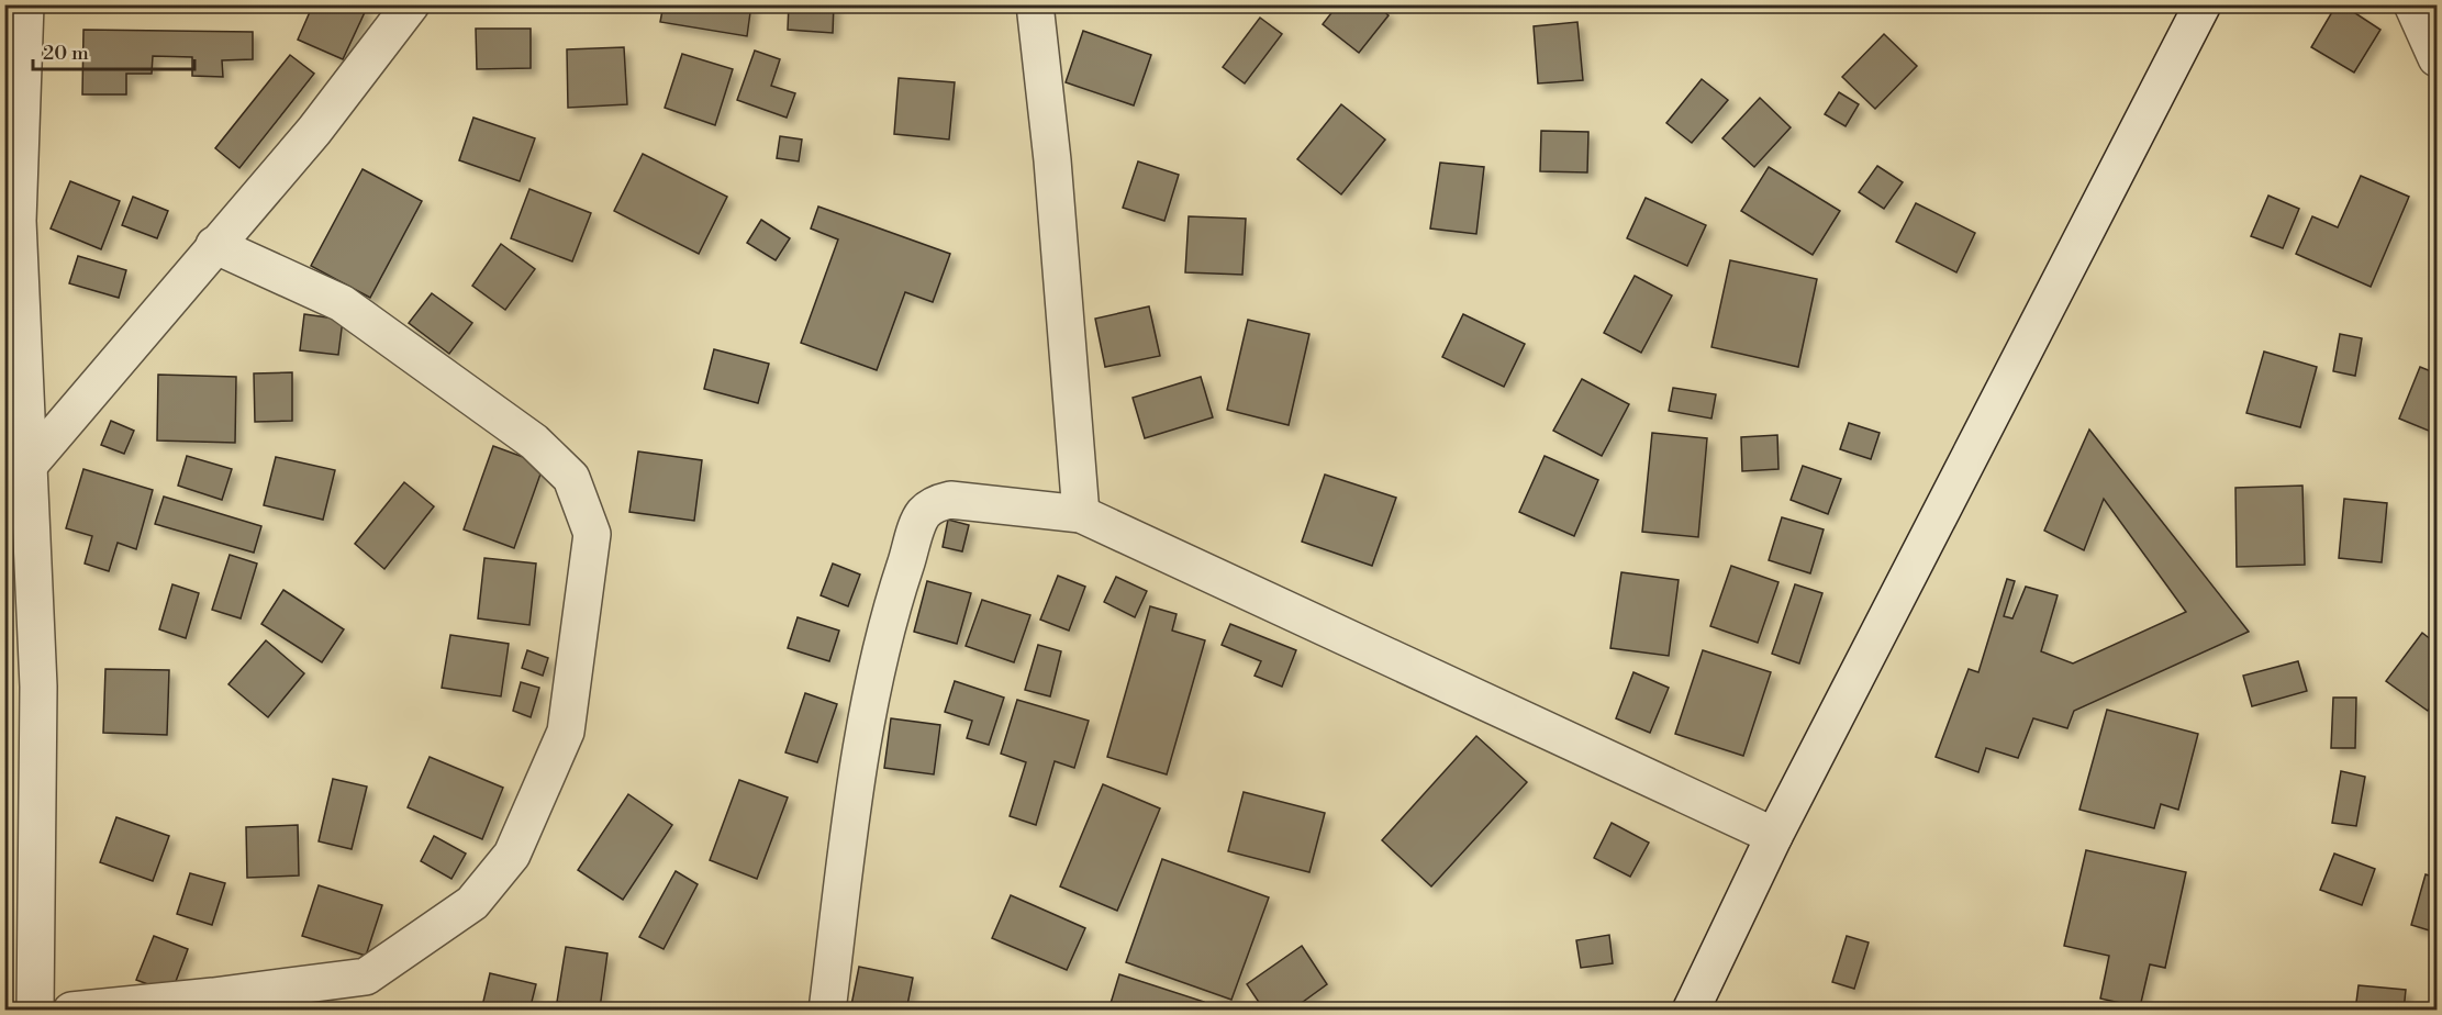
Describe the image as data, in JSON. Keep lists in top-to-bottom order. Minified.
{"scale_bar":"20 m"}
